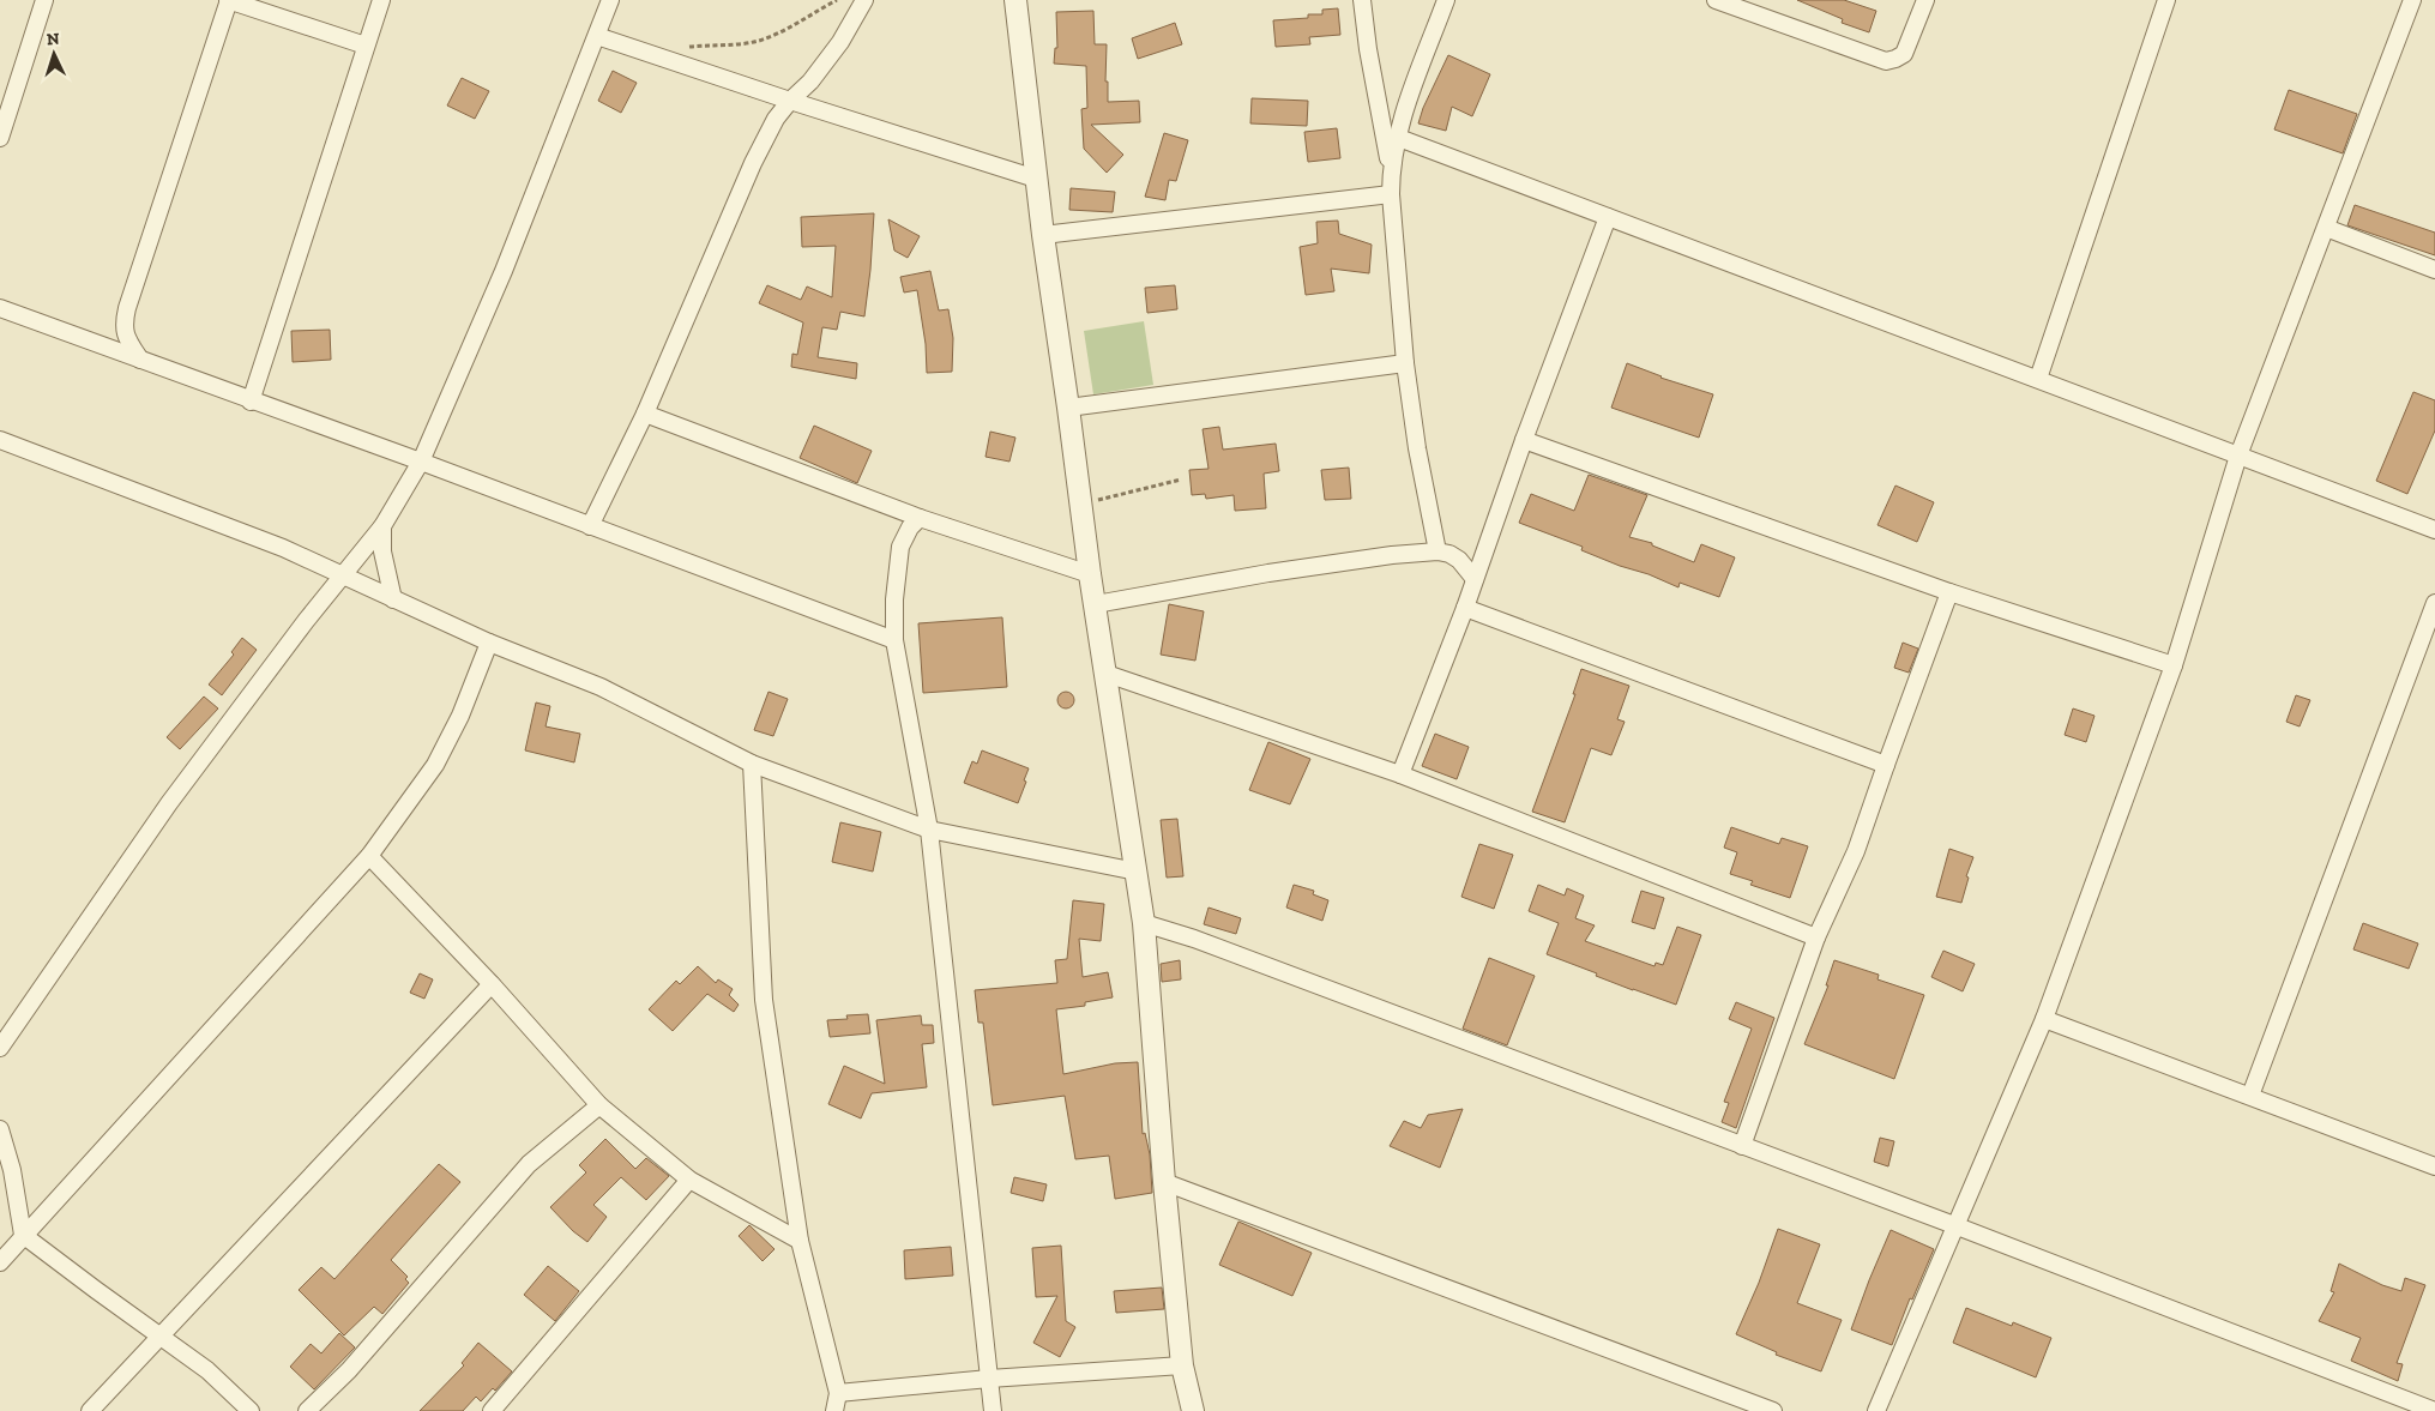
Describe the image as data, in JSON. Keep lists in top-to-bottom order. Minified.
{"north":"top"}
